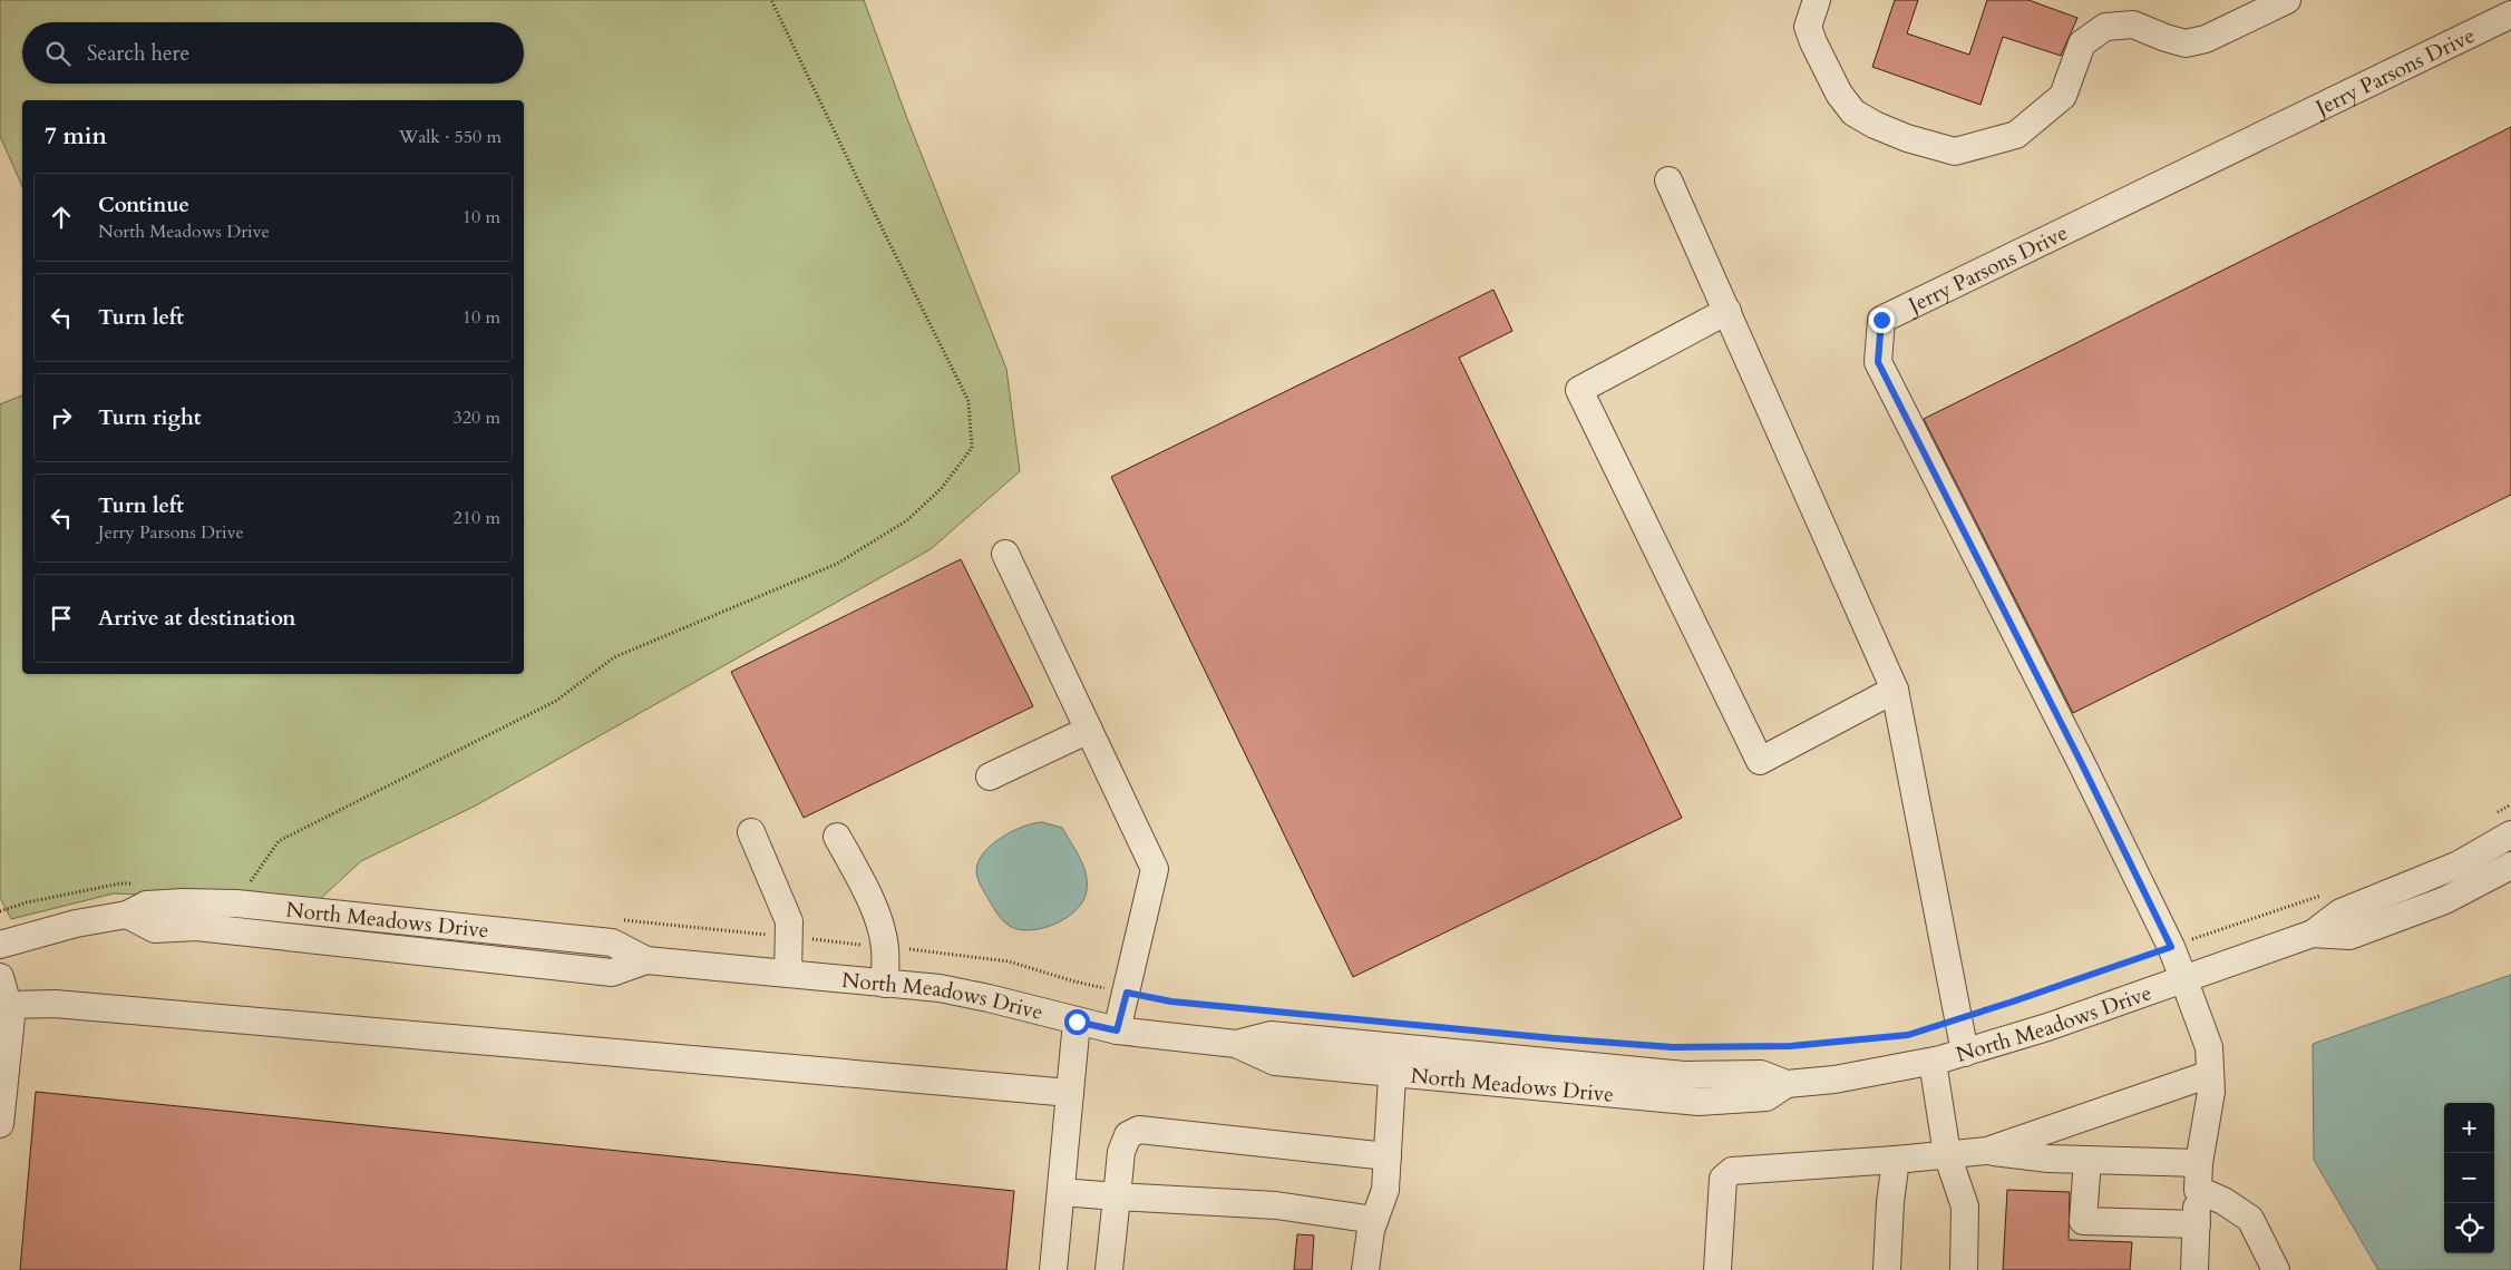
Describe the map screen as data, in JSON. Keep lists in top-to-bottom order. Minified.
{"streets":{"street":["Jerry Parsons Drive","North Meadows Drive"]},"crossings":[["Jerry Parsons Drive","North Meadows Drive"]],"page":{"search":"Search here","heading":["7 min","Walk · 550 m"],"list":[["Continue","North Meadows Drive","10 m"],["Turn left","10 m"],["Turn right","320 m"],["Turn left","Jerry Parsons Drive","210 m"],"Arrive at destination"],"map_buttons":["+","−"]}}
